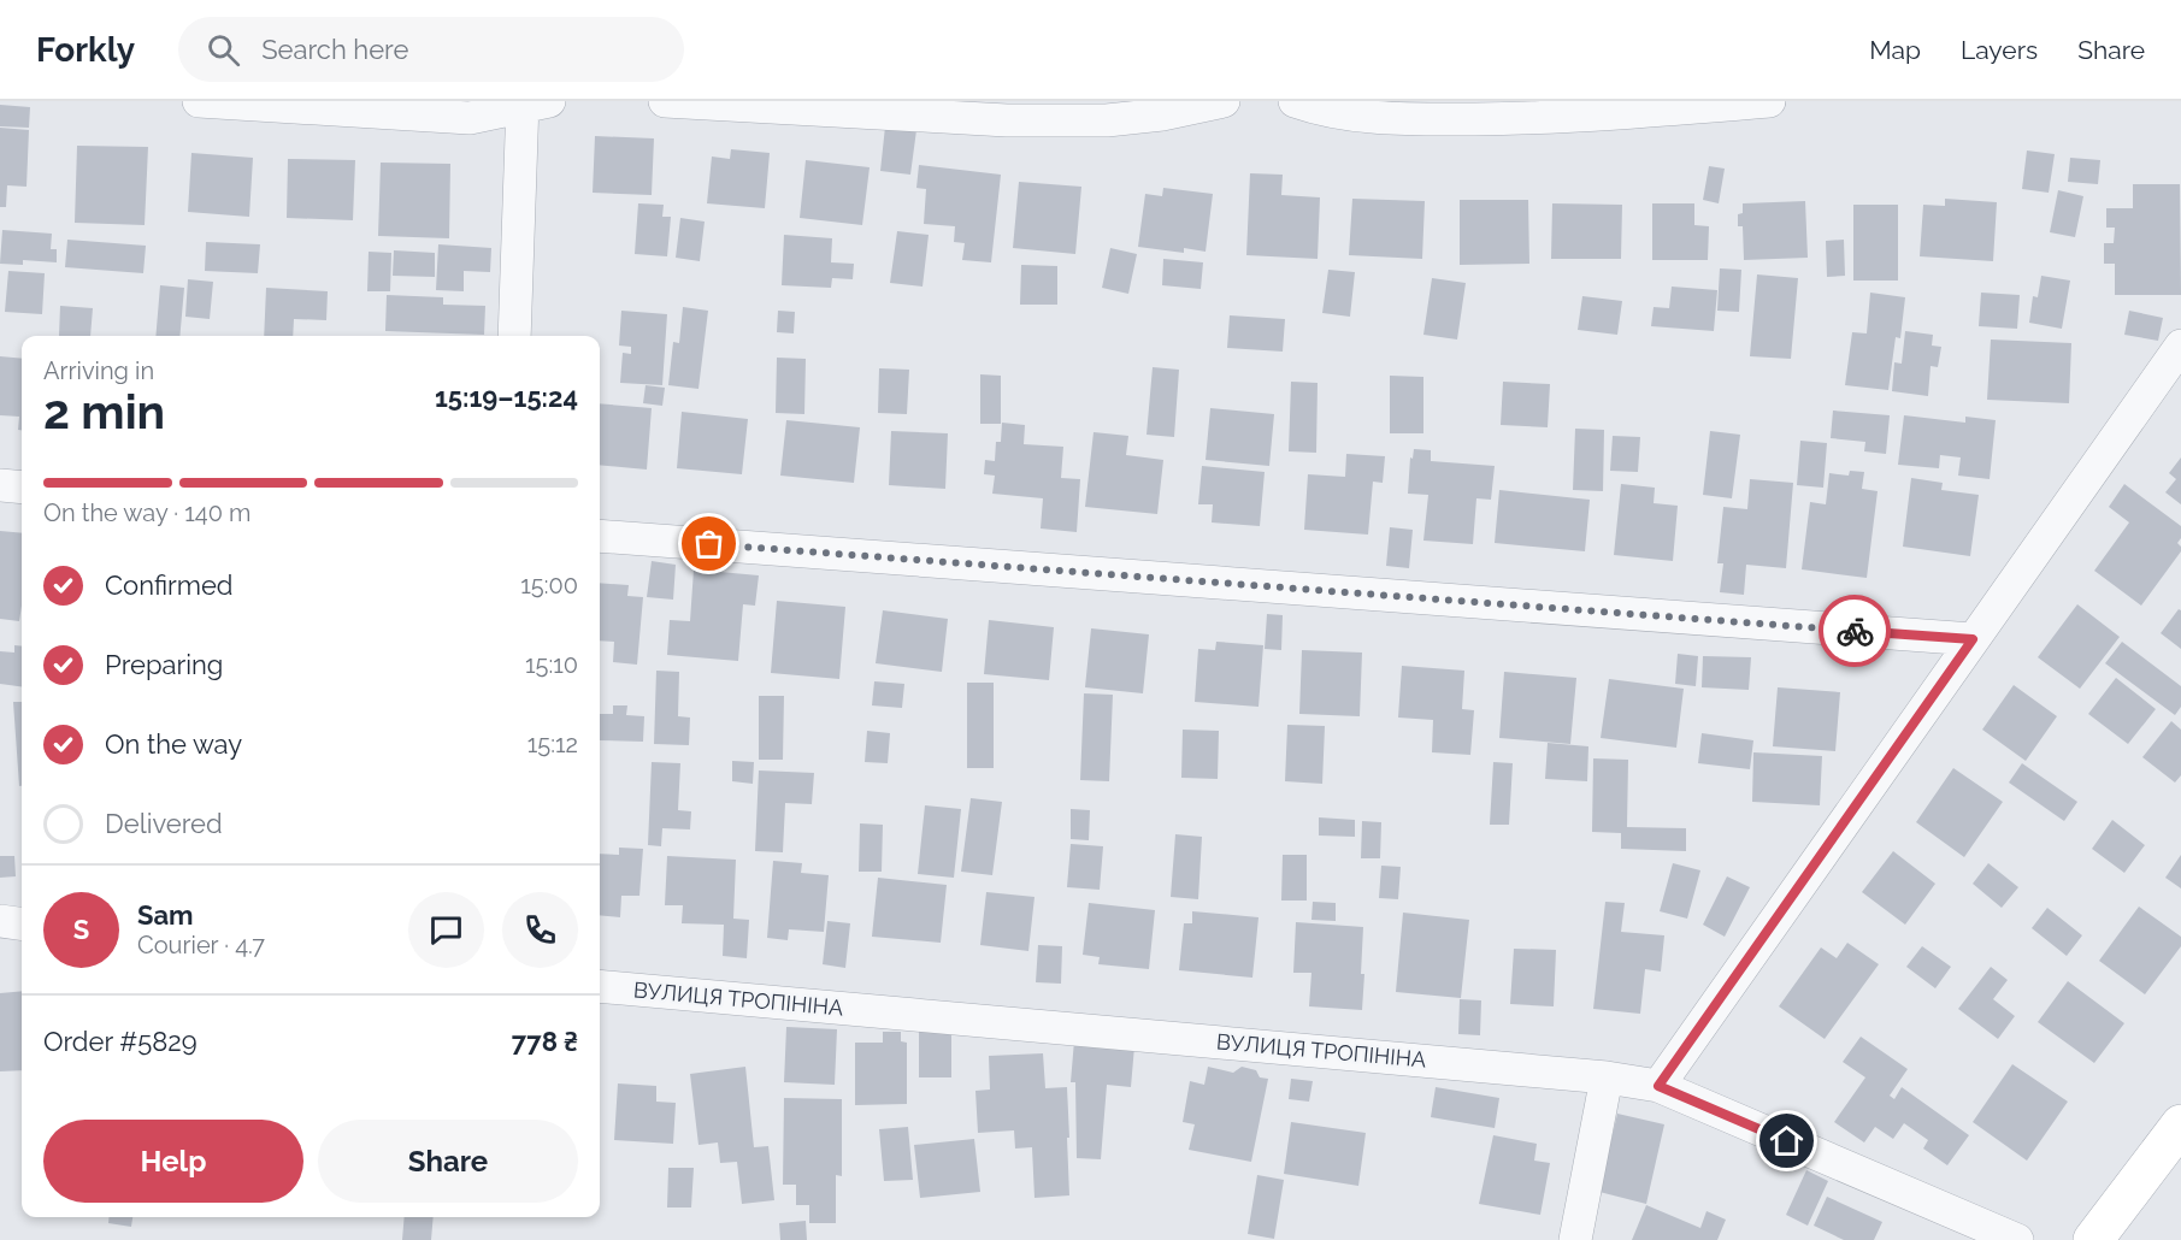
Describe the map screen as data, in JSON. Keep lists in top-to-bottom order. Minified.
{"streets":{"street":["ВУЛИЦЯ ТРОПІНІНА"]},"page":{"header":"Forkly","search":"Search here","nav":["Map","Layers","Share"],"heading":["2 min","Arriving in","15:19–15:24"],"panel":["Sam","Courier · 4.7","Order #5829","778 ₴"],"bar":"On the way · 140 m","list":[["Confirmed","15:00"],["Preparing","15:10"],["On the way","15:12"],"Delivered"],"round":"S","buttons":["Help","Share"]}}
